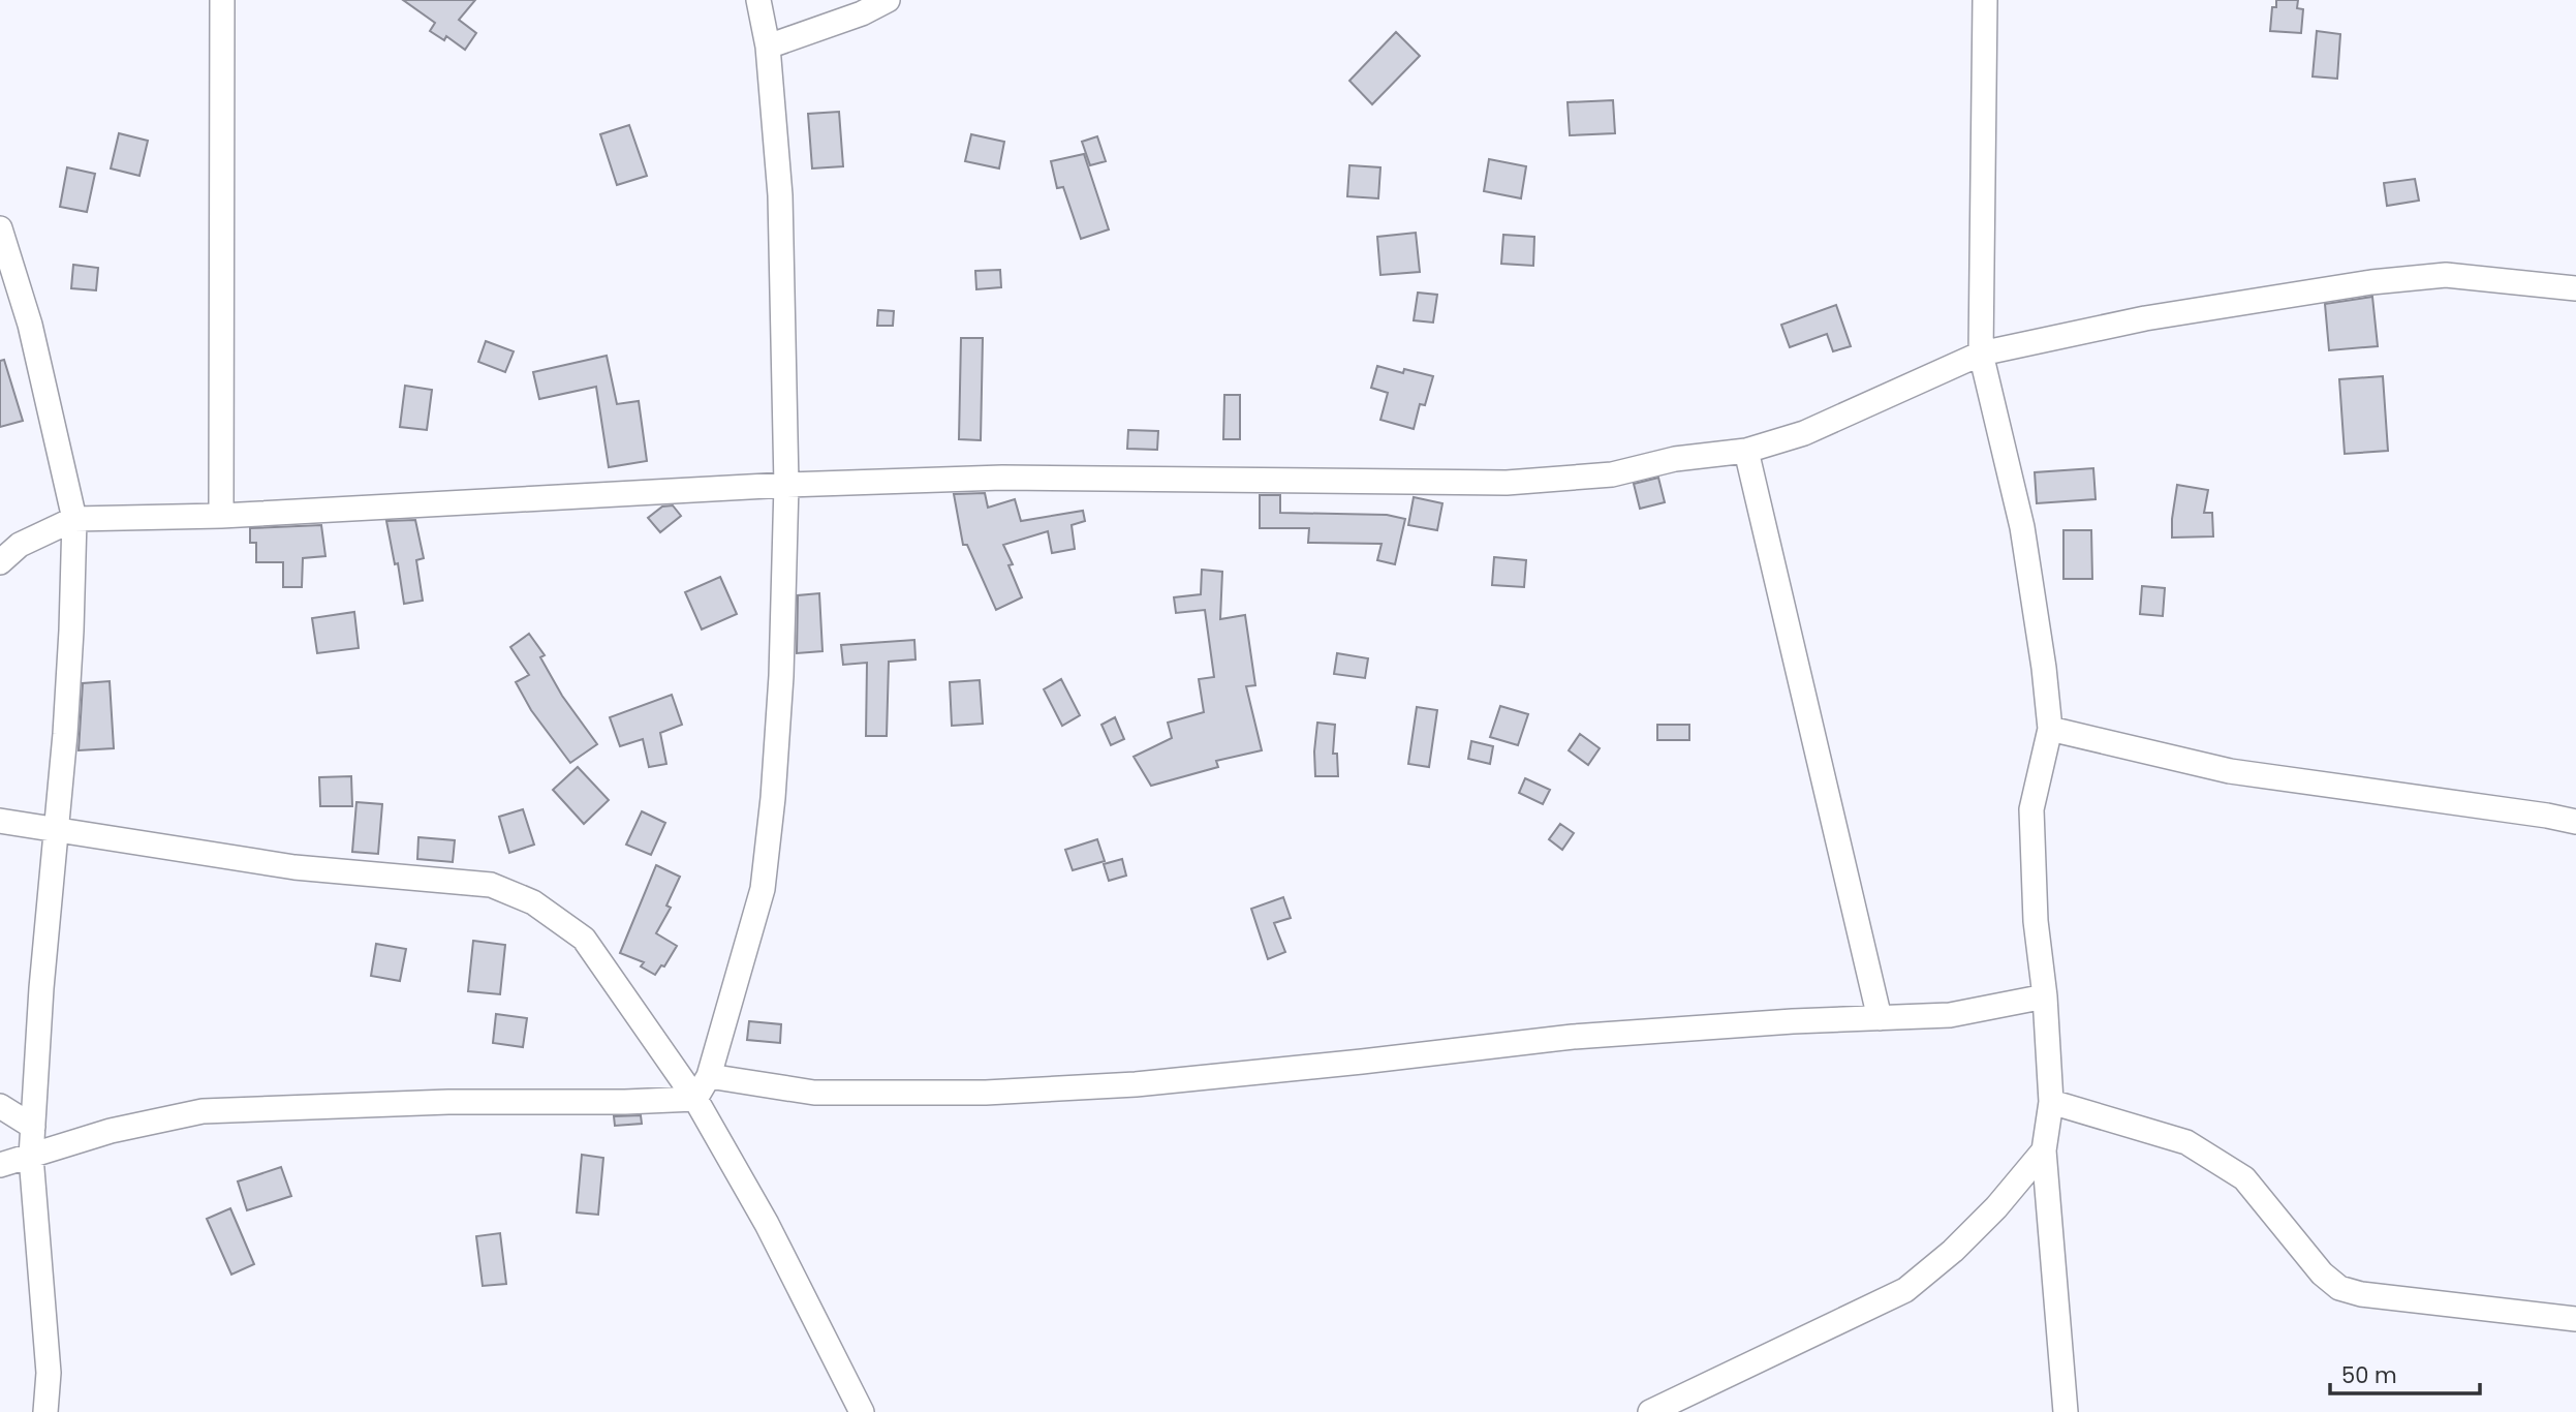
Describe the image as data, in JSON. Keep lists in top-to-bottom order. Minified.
{"scale_bar":"50 m"}
